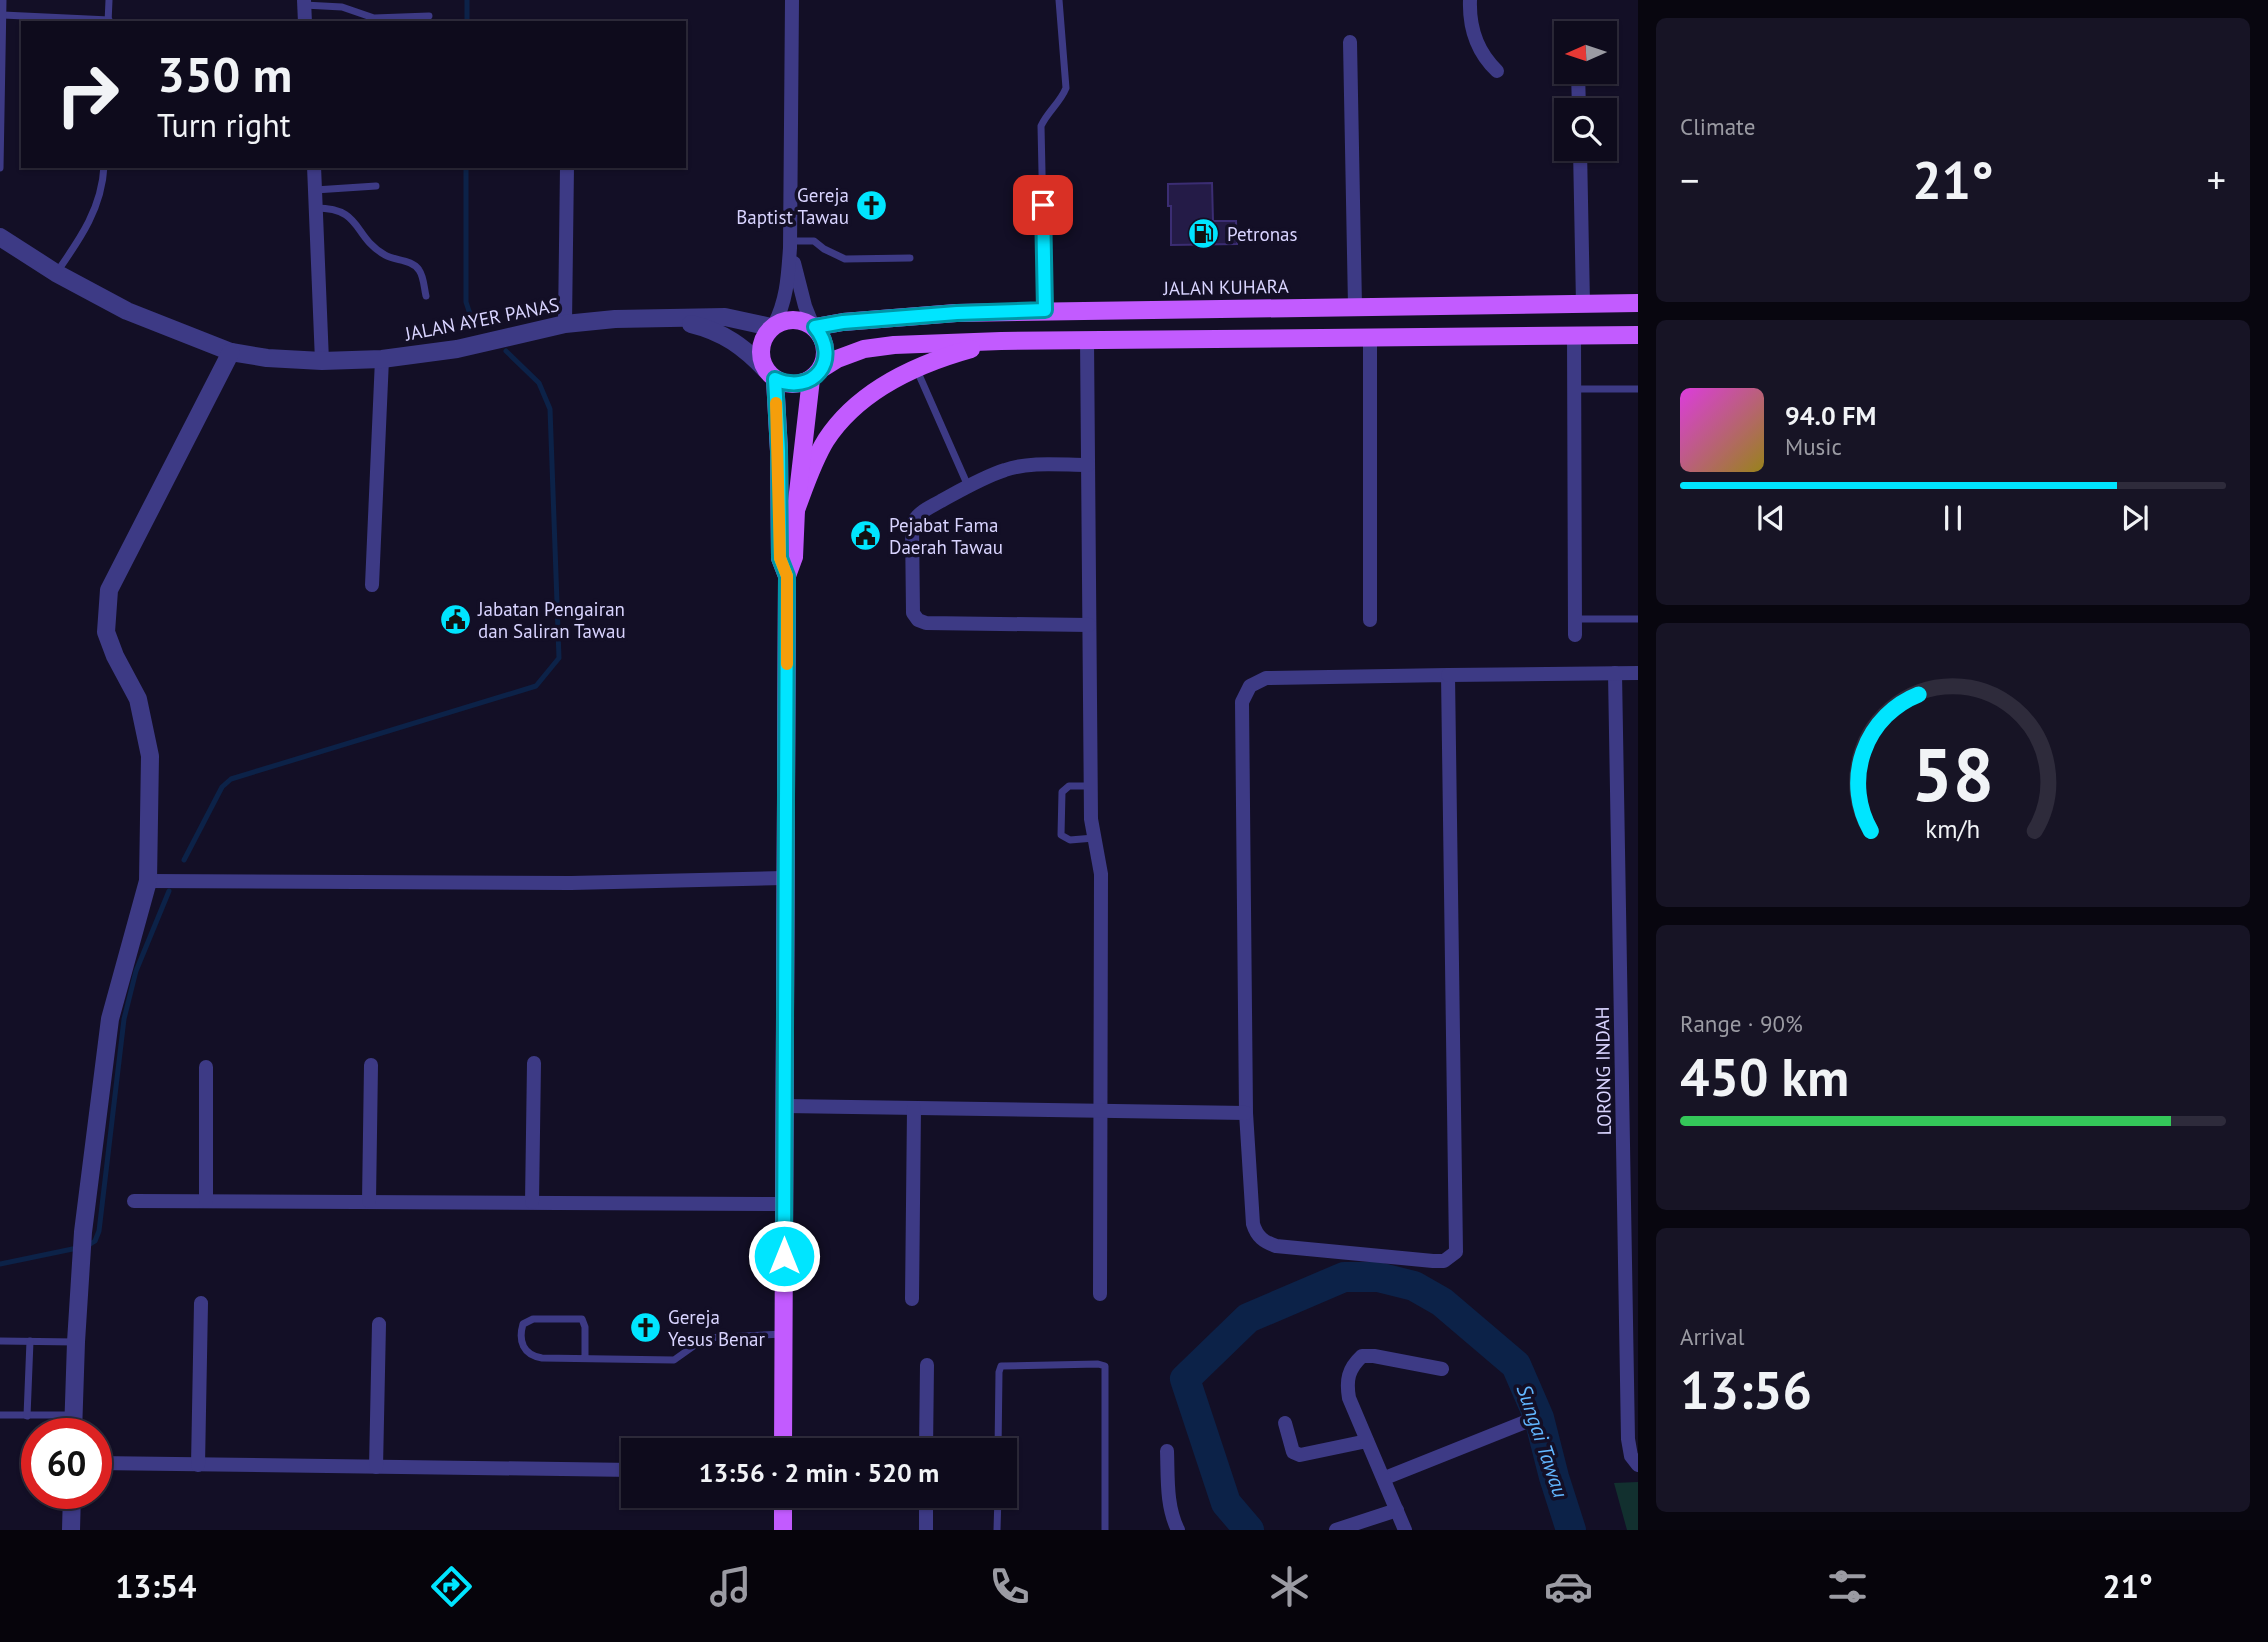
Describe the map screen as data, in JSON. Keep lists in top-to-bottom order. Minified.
{"streets":{"main road":["JALAN KUHARA"],"street":["JALAN AYER PANAS","LORONG INDAH"]},"crossings":[["JALAN KUHARA","JALAN AYER PANAS"]],"water":["Sungai Tawau"],"places":{"church":["Gereja Baptist Tawau","Gereja Yesus Benar"],"fuel station":["Petronas"],"public building":["Pejabat Fama Daerah Tawau","Jabatan Pengairan dan Saliran Tawau"]},"north":"left","page":{"tile":["Climate",["Range · 90%","450 km"],["Arrival","13:56"]],"turn":["350 m","Turn right"],"heat":["−","21°","+"],"song":["94.0 FM","Music"],"limit":"60","trip":"13:56 · 2 min · 520 m","tabs":["13:54","21°"],"gauge":["58","km/h"]}}
